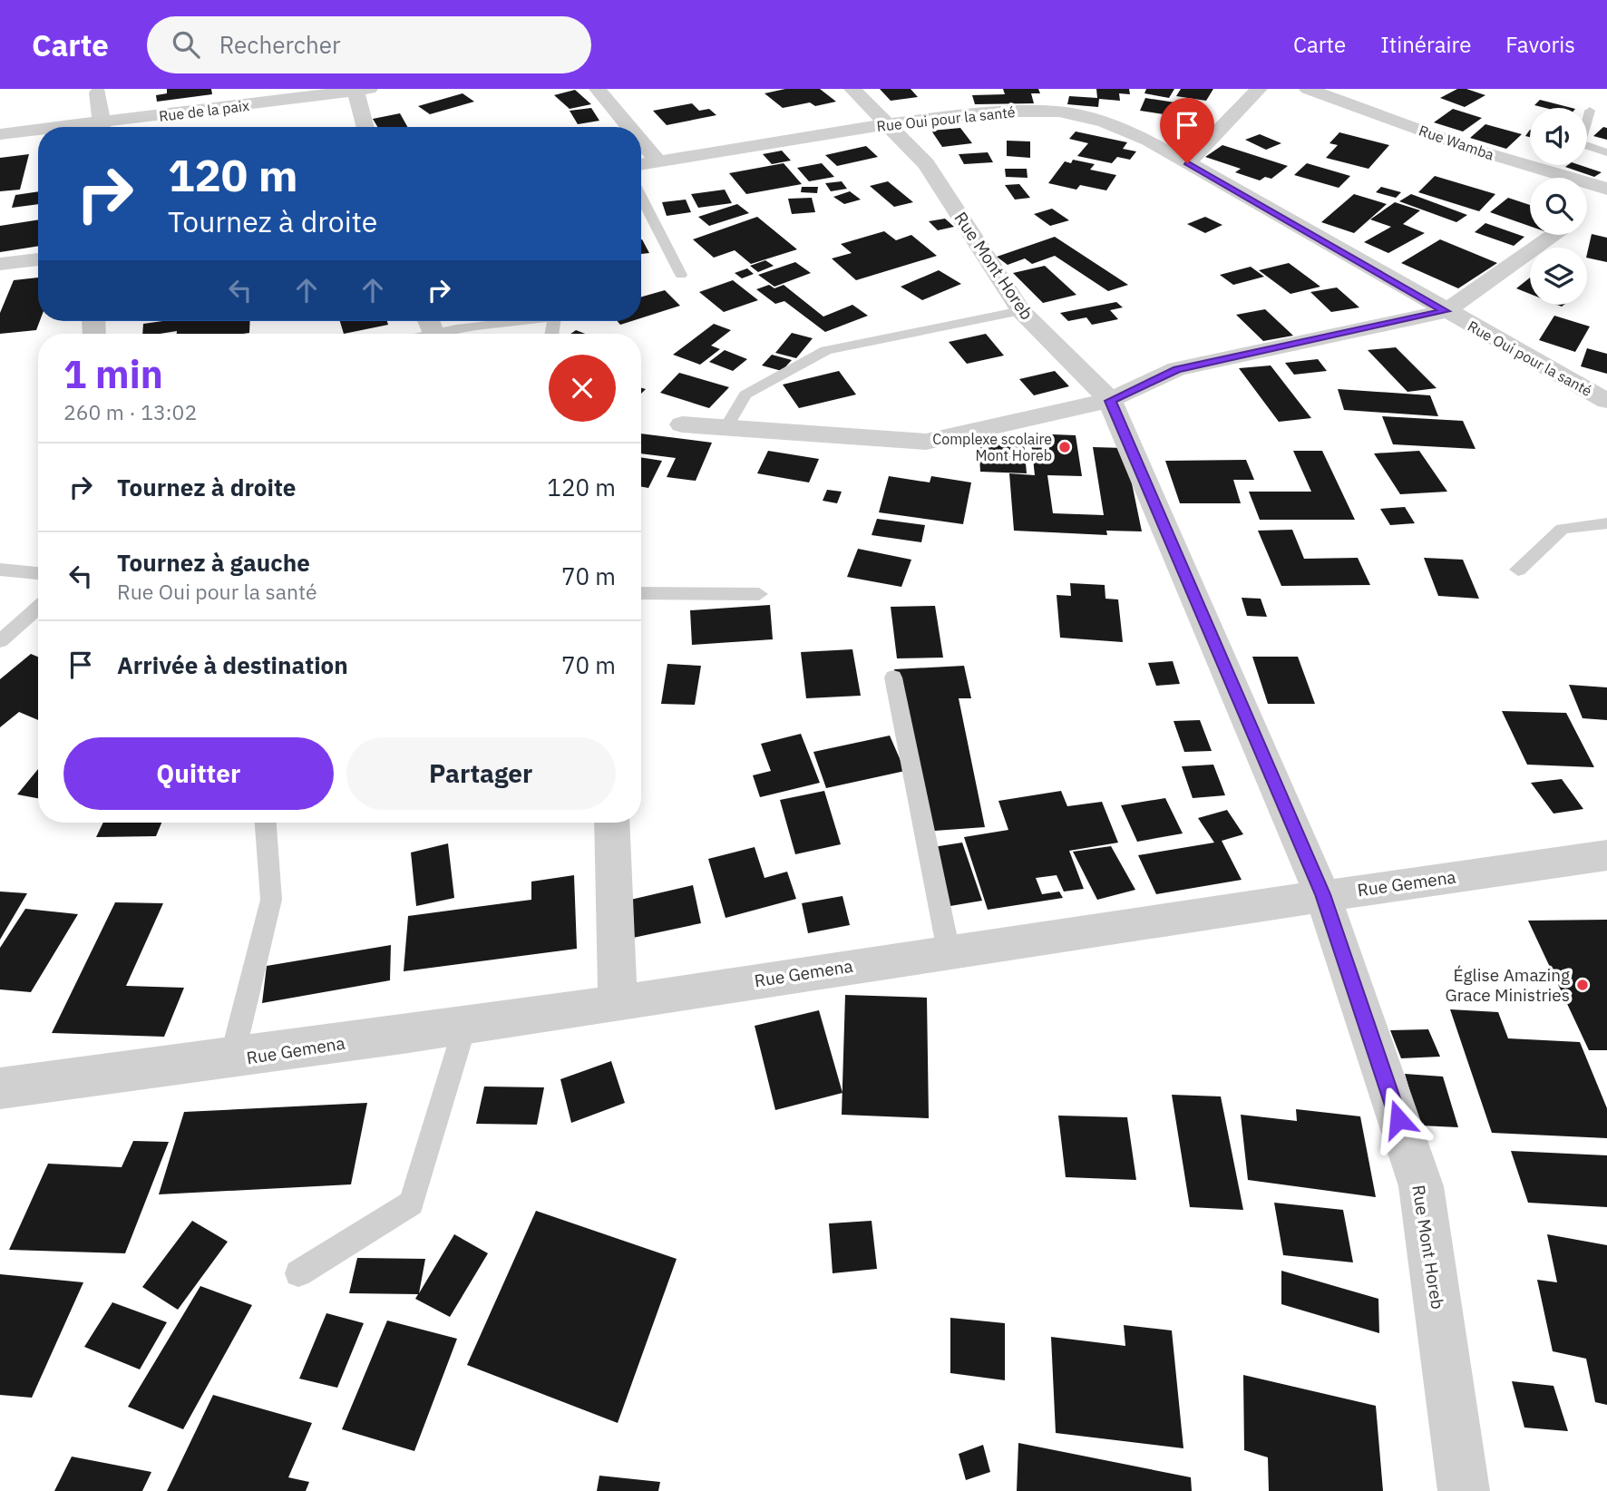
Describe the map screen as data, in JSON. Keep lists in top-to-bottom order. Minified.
{"streets":{"street":["Rue de la paix","Rue Oui pour la santé","Rue Wamba","Rue Mont Horeb","Rue Gemena"]},"crossings":[["Rue Oui pour la santé","Rue Wamba"],["Rue Oui pour la santé","Rue Mont Horeb"],["Rue Mont Horeb","Rue Gemena"]],"places":["Complexe scolaire Mont Horeb","Église Amazing Grace Ministries"],"page":{"header":"Carte","search":"Rechercher","nav":["Carte","Itinéraire","Favoris"],"turn":["120 m","Tournez à droite"],"heading":["1 min","260 m · 13:02"],"list":[{"name":"Tournez à droite","value":"120 m"},{"name":"Tournez à gauche","note":"Rue Oui pour la santé","value":"70 m"},{"name":"Arrivée à destination","value":"70 m"}],"buttons":["Quitter","Partager"]}}
